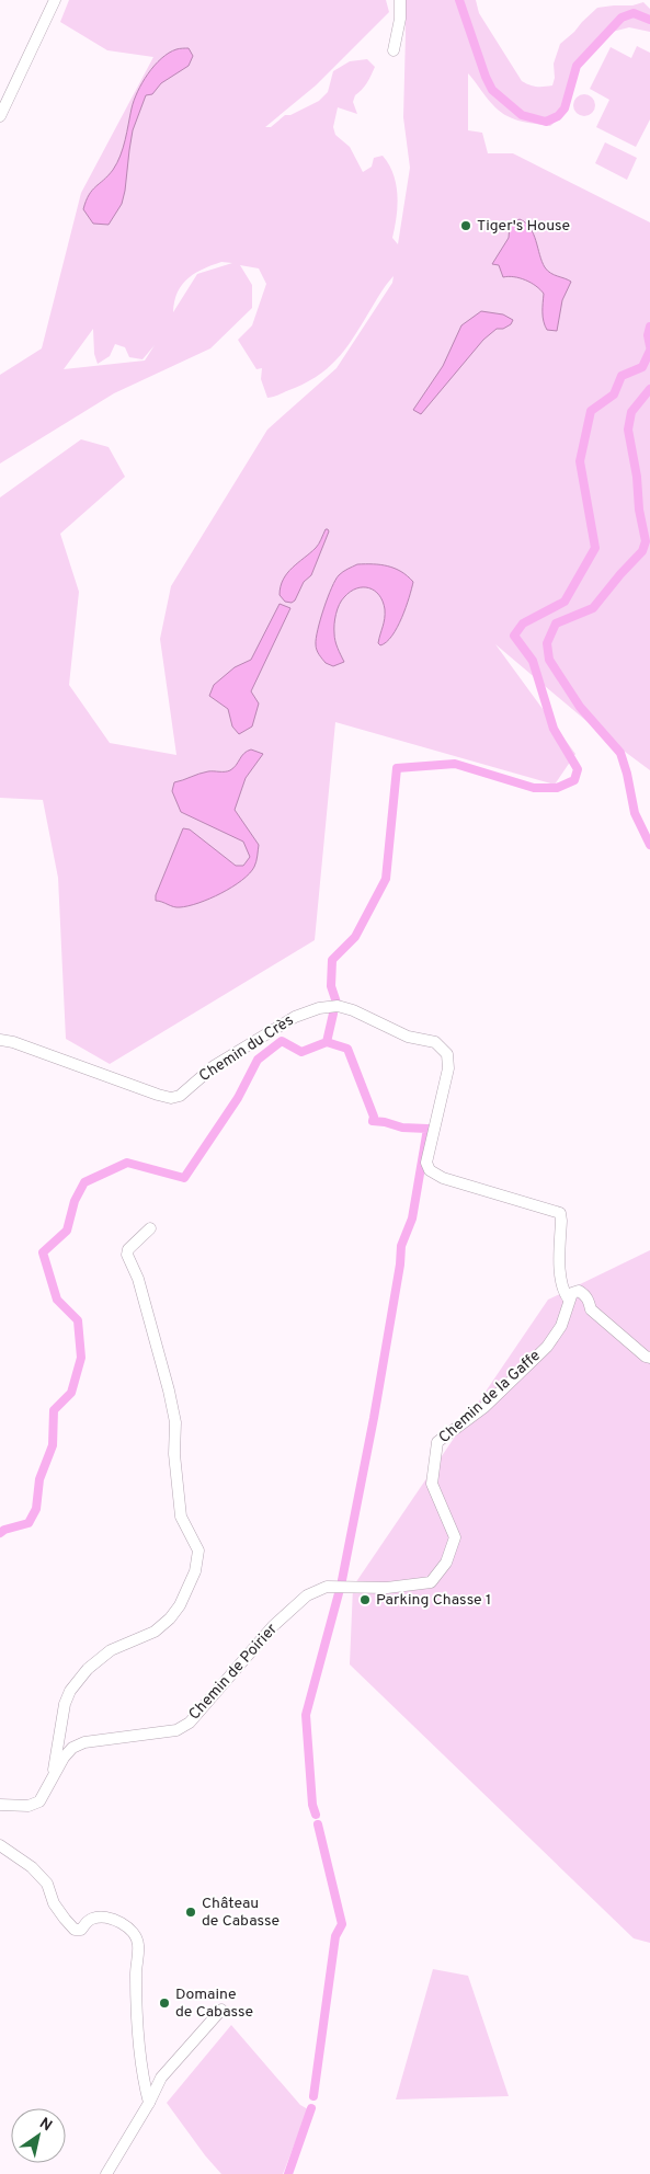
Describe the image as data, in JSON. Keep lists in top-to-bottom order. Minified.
{"streets":{"street":["Chemin du Crès","Chemin de la Gaffe","Chemin de Poirier"]},"crossings":[["Chemin du Crès","Chemin de la Gaffe"],["Chemin de la Gaffe","Chemin de Poirier"]],"places":["Tiger's House","Parking Chasse 1","Château de Cabasse","Domaine de Cabasse"],"north":"top right"}
